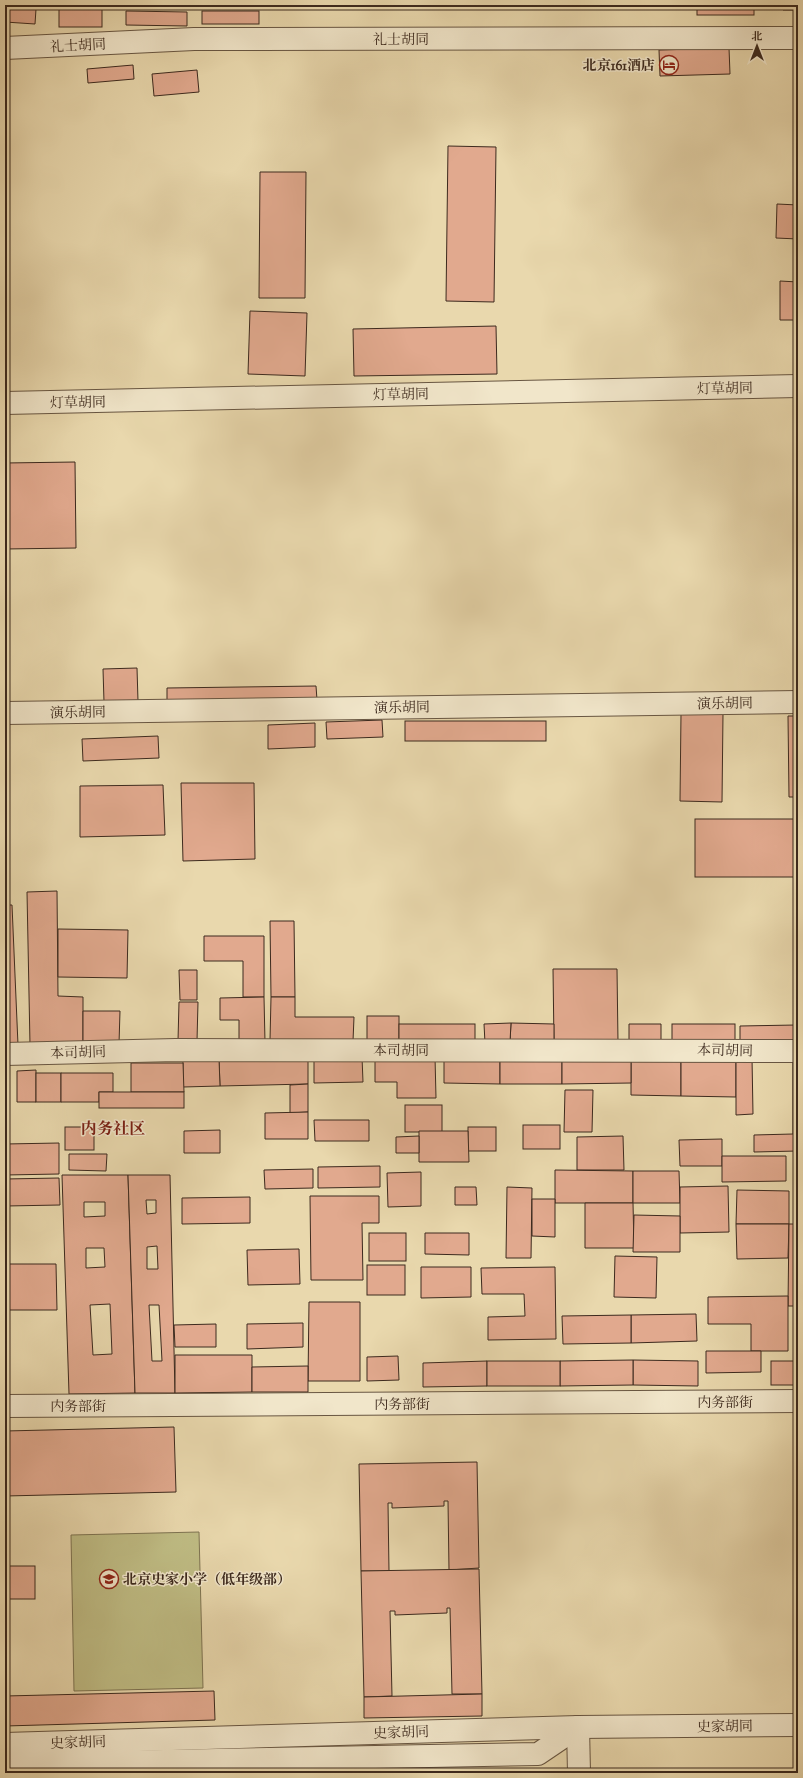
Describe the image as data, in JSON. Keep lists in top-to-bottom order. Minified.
{"streets":{"street":["礼士胡同","灯草胡同","演乐胡同","本司胡同","内务部街","史家胡同"]},"districts":["内务社区"],"places":{"hotel":["北京161酒店"],"school or university":["北京史家小学（低年级部）"]},"north":"top"}
